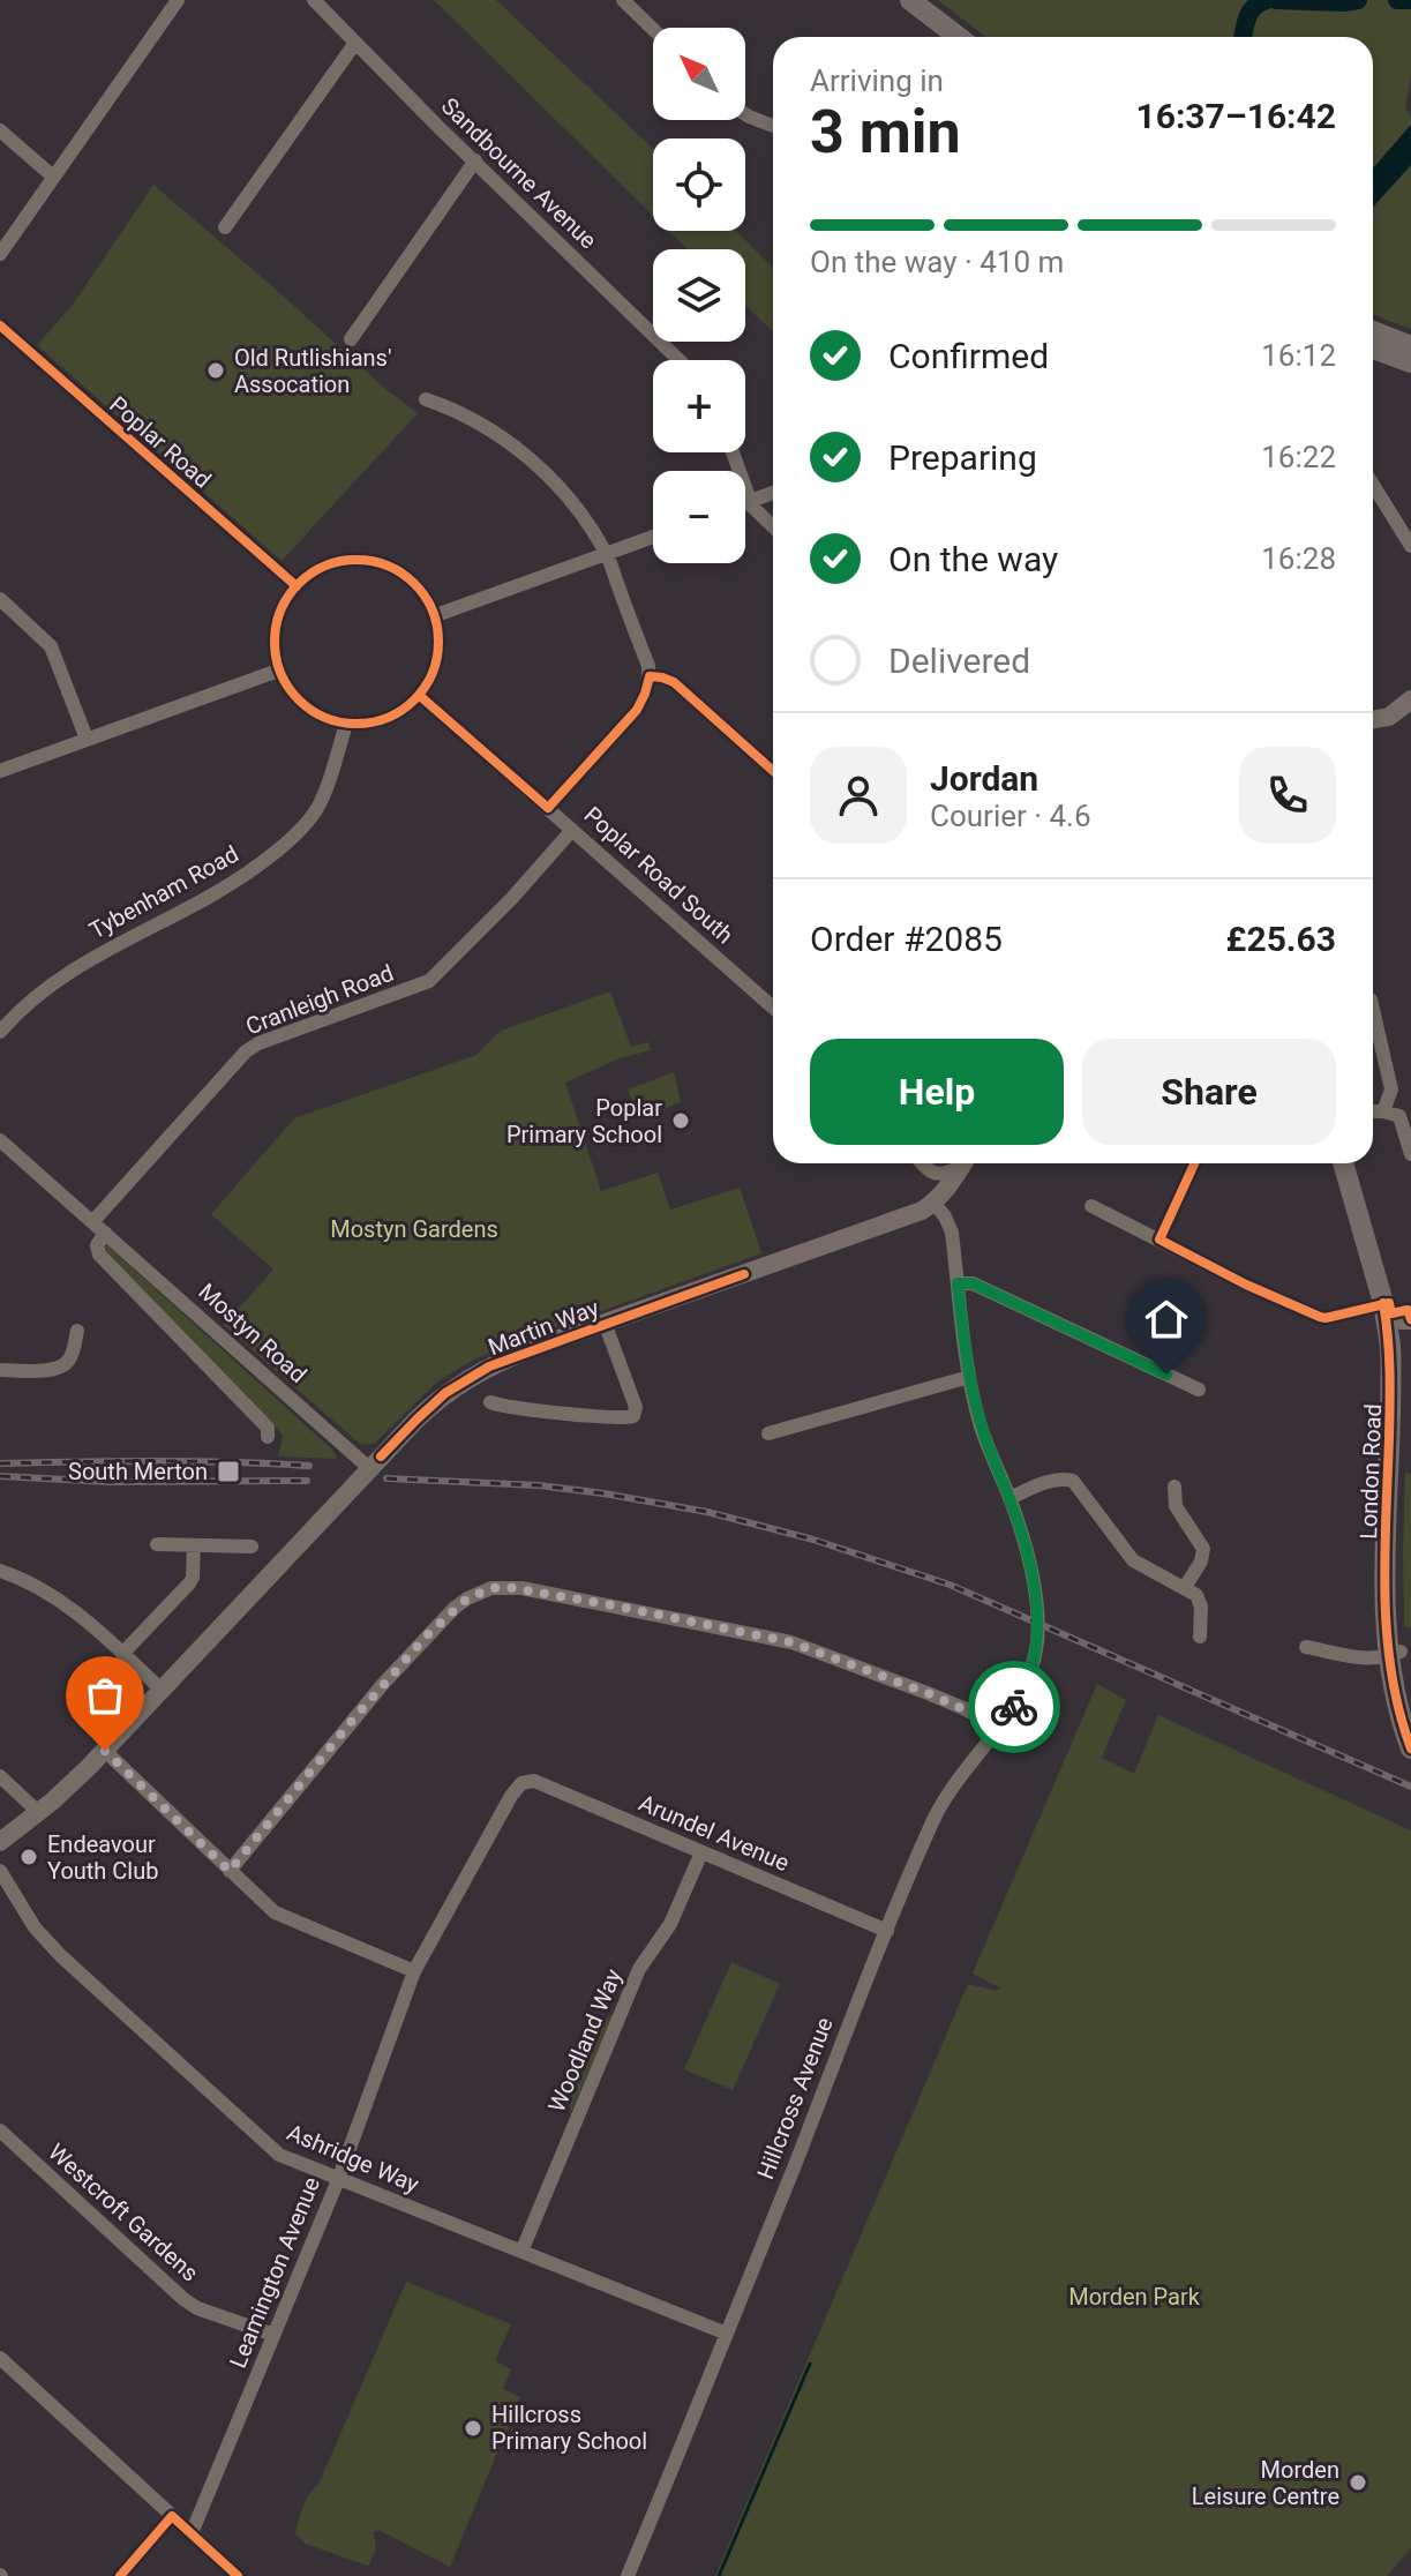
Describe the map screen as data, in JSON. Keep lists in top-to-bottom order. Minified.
{"streets":{"highway":["London Road"],"main road":["Martin Way"],"street":["Sandbourne Avenue","Poplar Road","Poplar Road South","Tybenham Road","Cranleigh Road","Mostyn Road","Arundel Avenue","Woodland Way","Hillcross Avenue","Ashridge Way","Westcroft Gardens","Leamington Avenue"]},"crossings":[["Poplar Road","Poplar Road South"],["Poplar Road","Tybenham Road"],["Poplar Road South","Tybenham Road"],["Poplar Road South","Cranleigh Road"],["Cranleigh Road","Mostyn Road"],["Martin Way","Mostyn Road"],["Martin Way","Hillcross Avenue"],["Arundel Avenue","Woodland Way"],["Arundel Avenue","Hillcross Avenue"],["Arundel Avenue","Leamington Avenue"],["Woodland Way","Ashridge Way"],["Hillcross Avenue","Ashridge Way"],["Ashridge Way","Leamington Avenue"],["Westcroft Gardens","Leamington Avenue"]],"parks":["Mostyn Gardens","Morden Park"],"places":{"other":["Old Rutlishians' Assocation","Poplar Primary School","Endeavour Youth Club","Hillcross Primary School","Morden Leisure Centre"],"transit":["South Merton"]},"north":"top left","page":{"map_buttons":["+","−"],"heading":["3 min","Arriving in","16:37–16:42"],"panel":["Jordan","Courier · 4.6","Order #2085","£25.63"],"bar":"On the way · 410 m","list":[["Confirmed","16:12"],["Preparing","16:22"],["On the way","16:28"],"Delivered"],"buttons":["Help","Share"]}}
